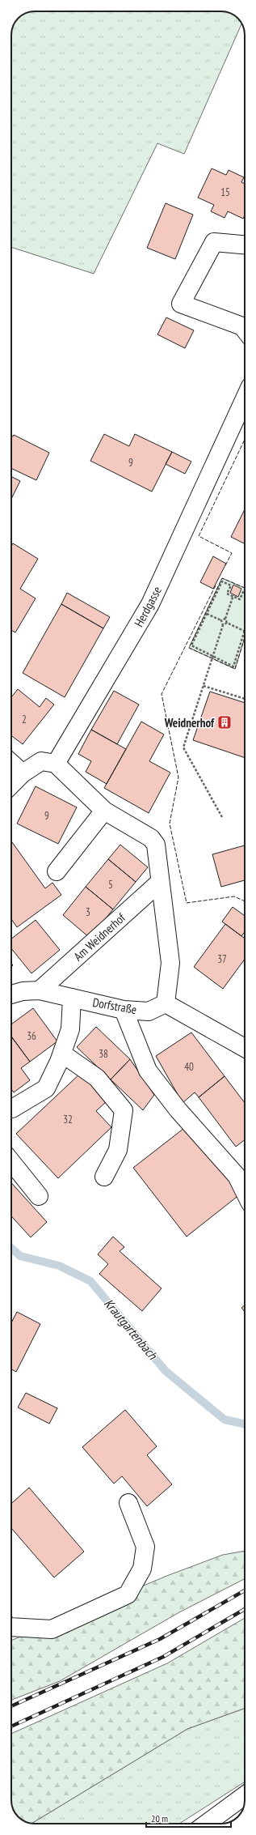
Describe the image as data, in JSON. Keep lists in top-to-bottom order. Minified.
{"streets":{"street":["Herdgasse","Am Weidnerhof","Dorfstraße"]},"crossings":[["Am Weidnerhof","Dorfstraße"]],"water":["Krautgartenbach"],"places":{"building":["Weidnerhof"]},"house_numbers":["15","9","2","9","5","3","37","36","38","40","32"],"scale_bar":"20 m"}
